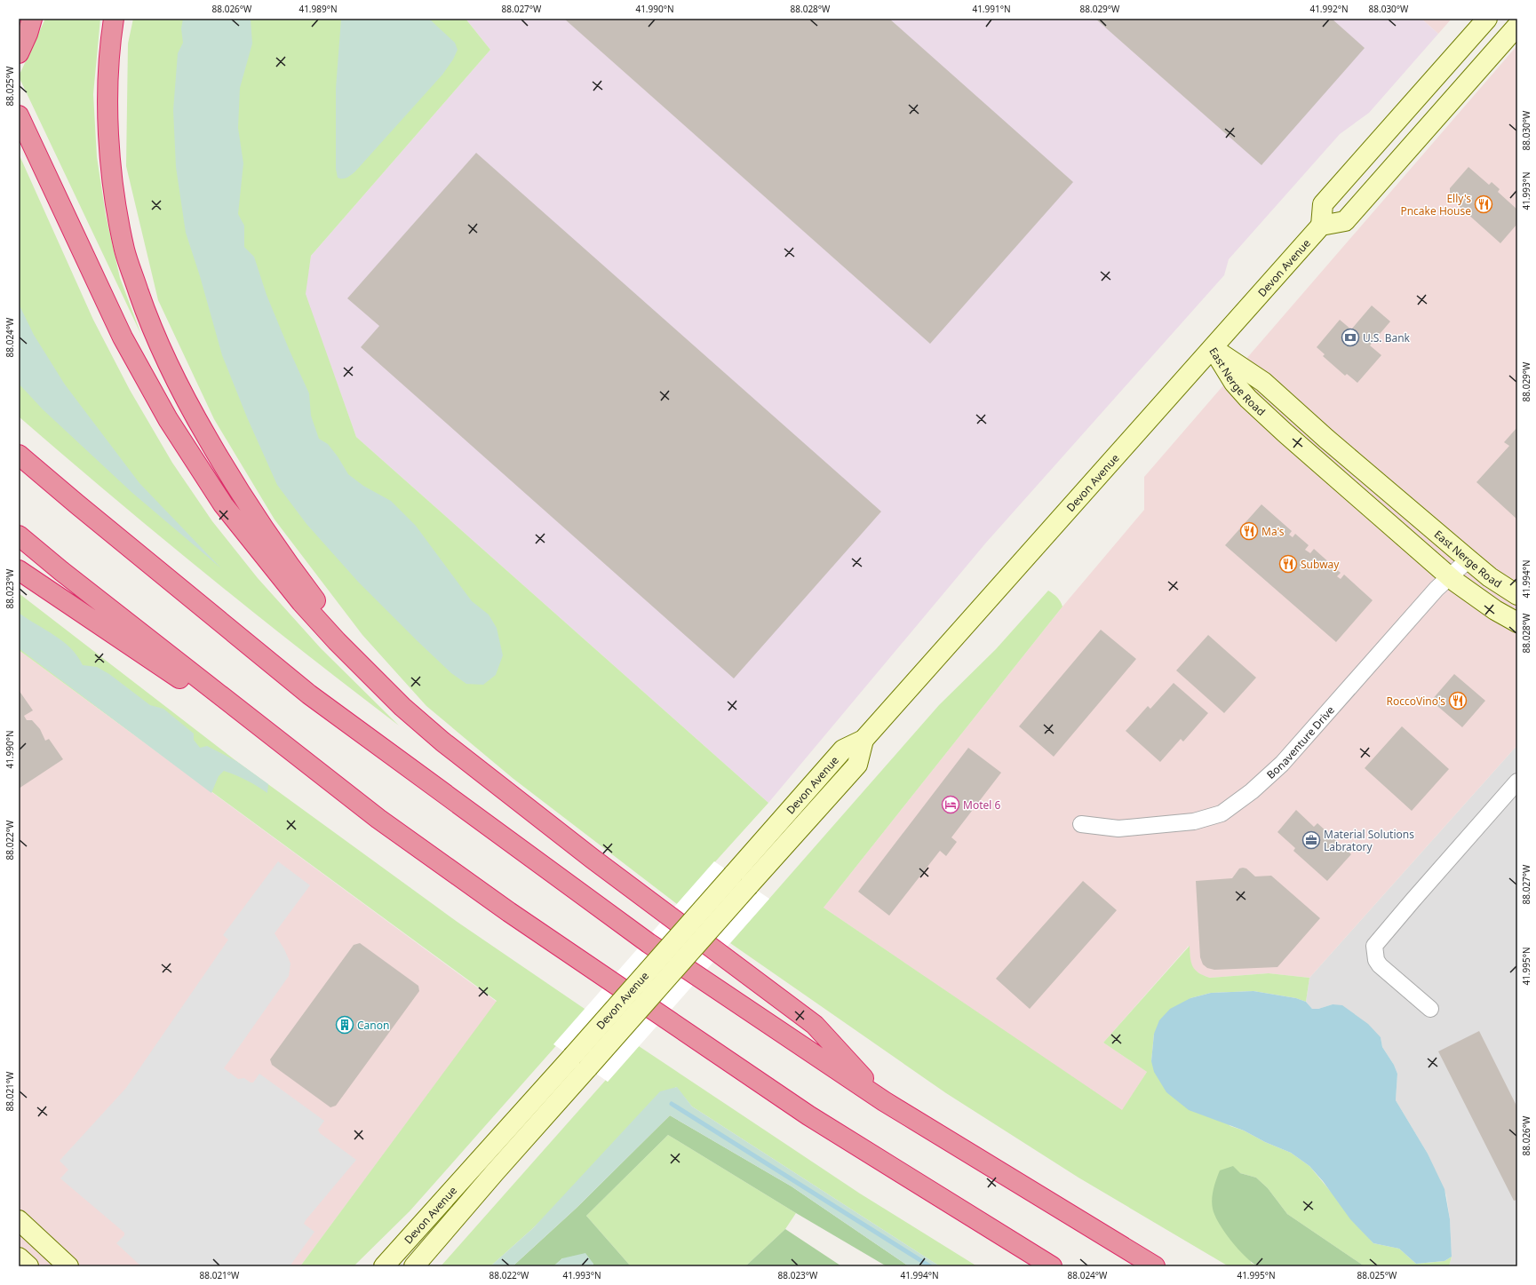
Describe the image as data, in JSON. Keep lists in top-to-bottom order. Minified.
{"streets":{"main road":["Devon Avenue","East Nerge Road"],"street":["Bonaventure Drive"]},"crossings":[["Devon Avenue","East Nerge Road"],["East Nerge Road","Bonaventure Drive"]],"places":{"restaurant":["Elly's Pncake House","Ma's","Subway","RoccoVino's"],"bank":["U.S. Bank"],"hotel":["Motel 6"],"office":["Material Solutions Labratory"],"building":["Canon"]},"coordinates":["88.026°W","41.989°N","88.027°W","41.990°N","88.028°W","41.991°N","88.029°W","41.992°N","88.030°W","88.025°W","41.993°N","88.024°W","41.994°N","88.023°W","88.022°W","41.995°N","88.021°W"]}
